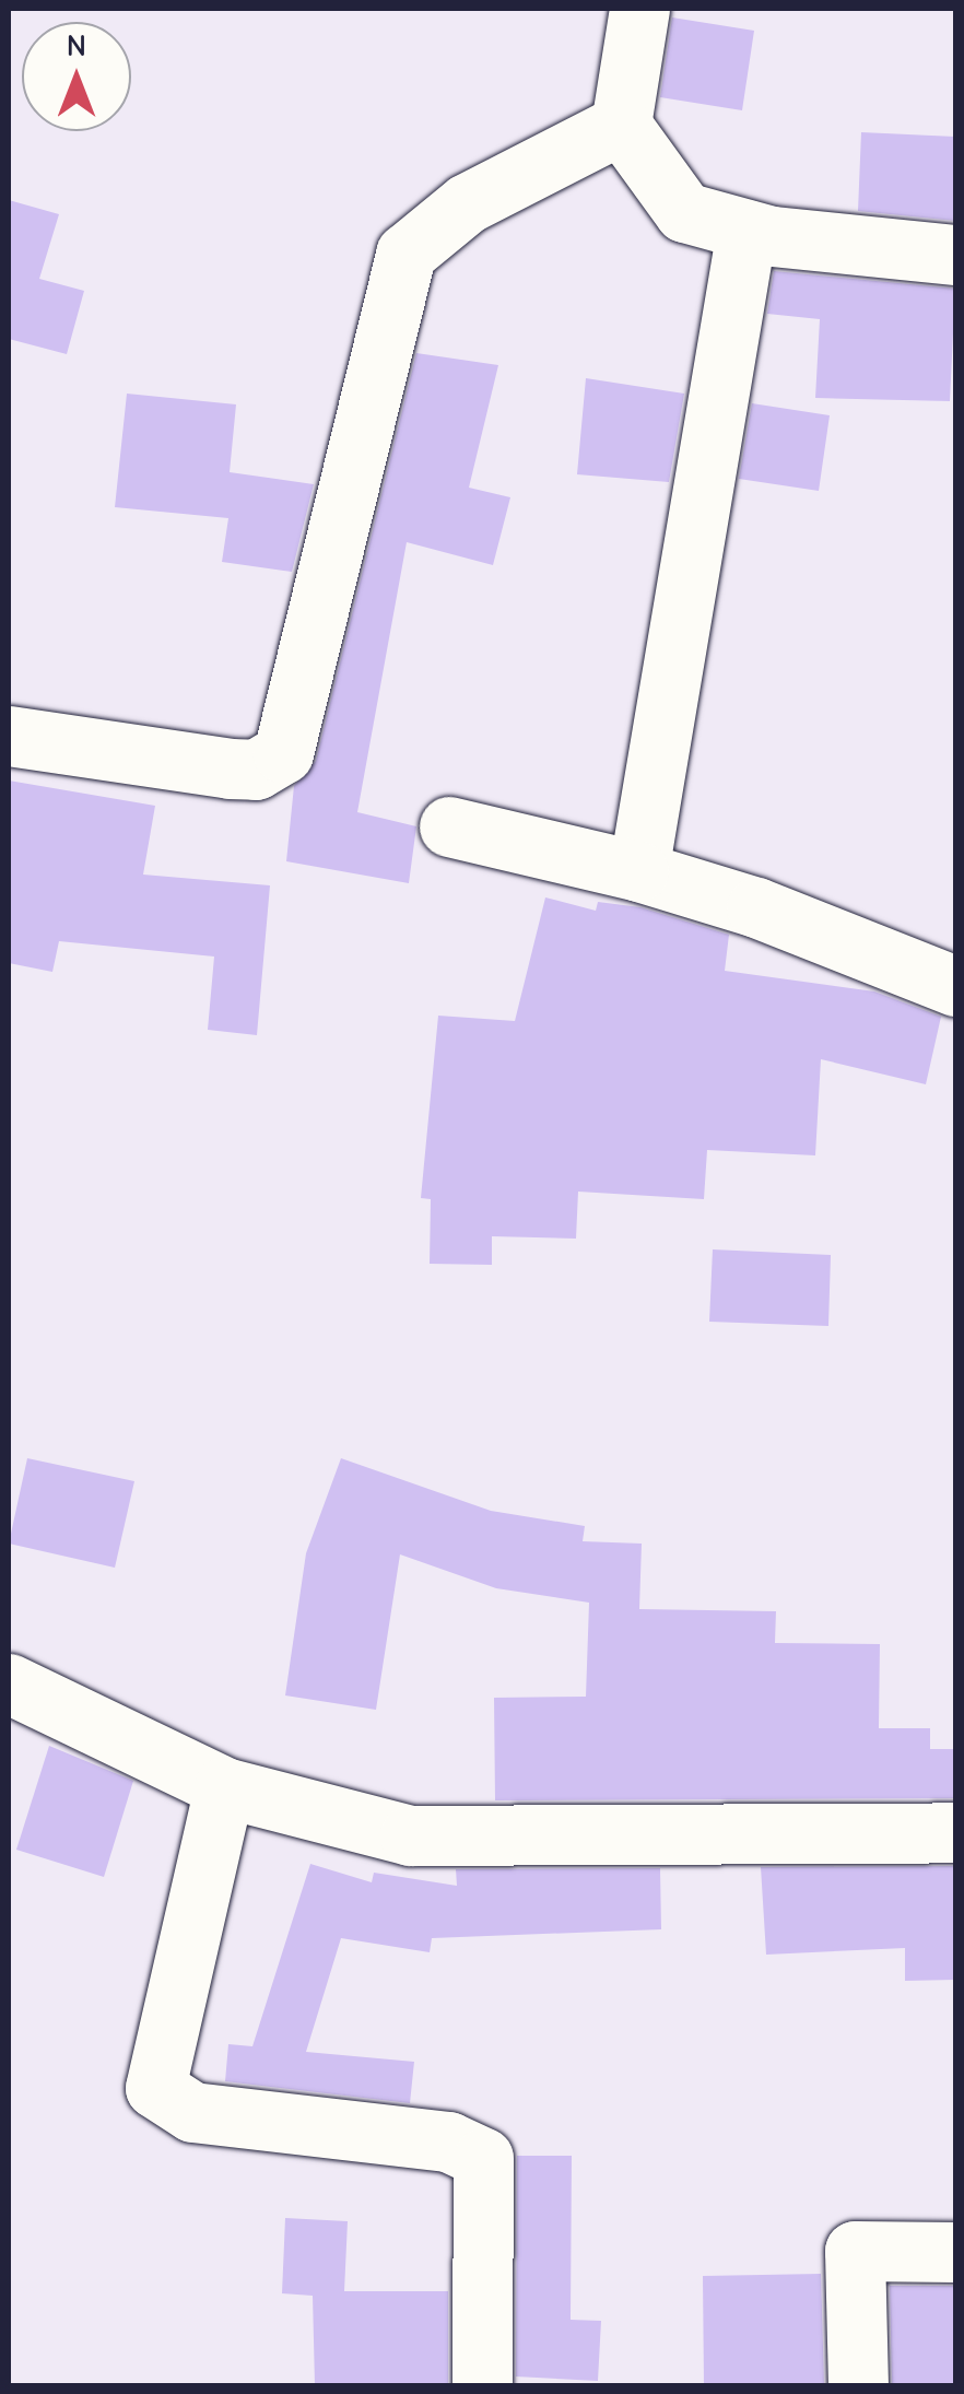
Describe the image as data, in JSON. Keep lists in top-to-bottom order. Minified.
{"north":"top"}
